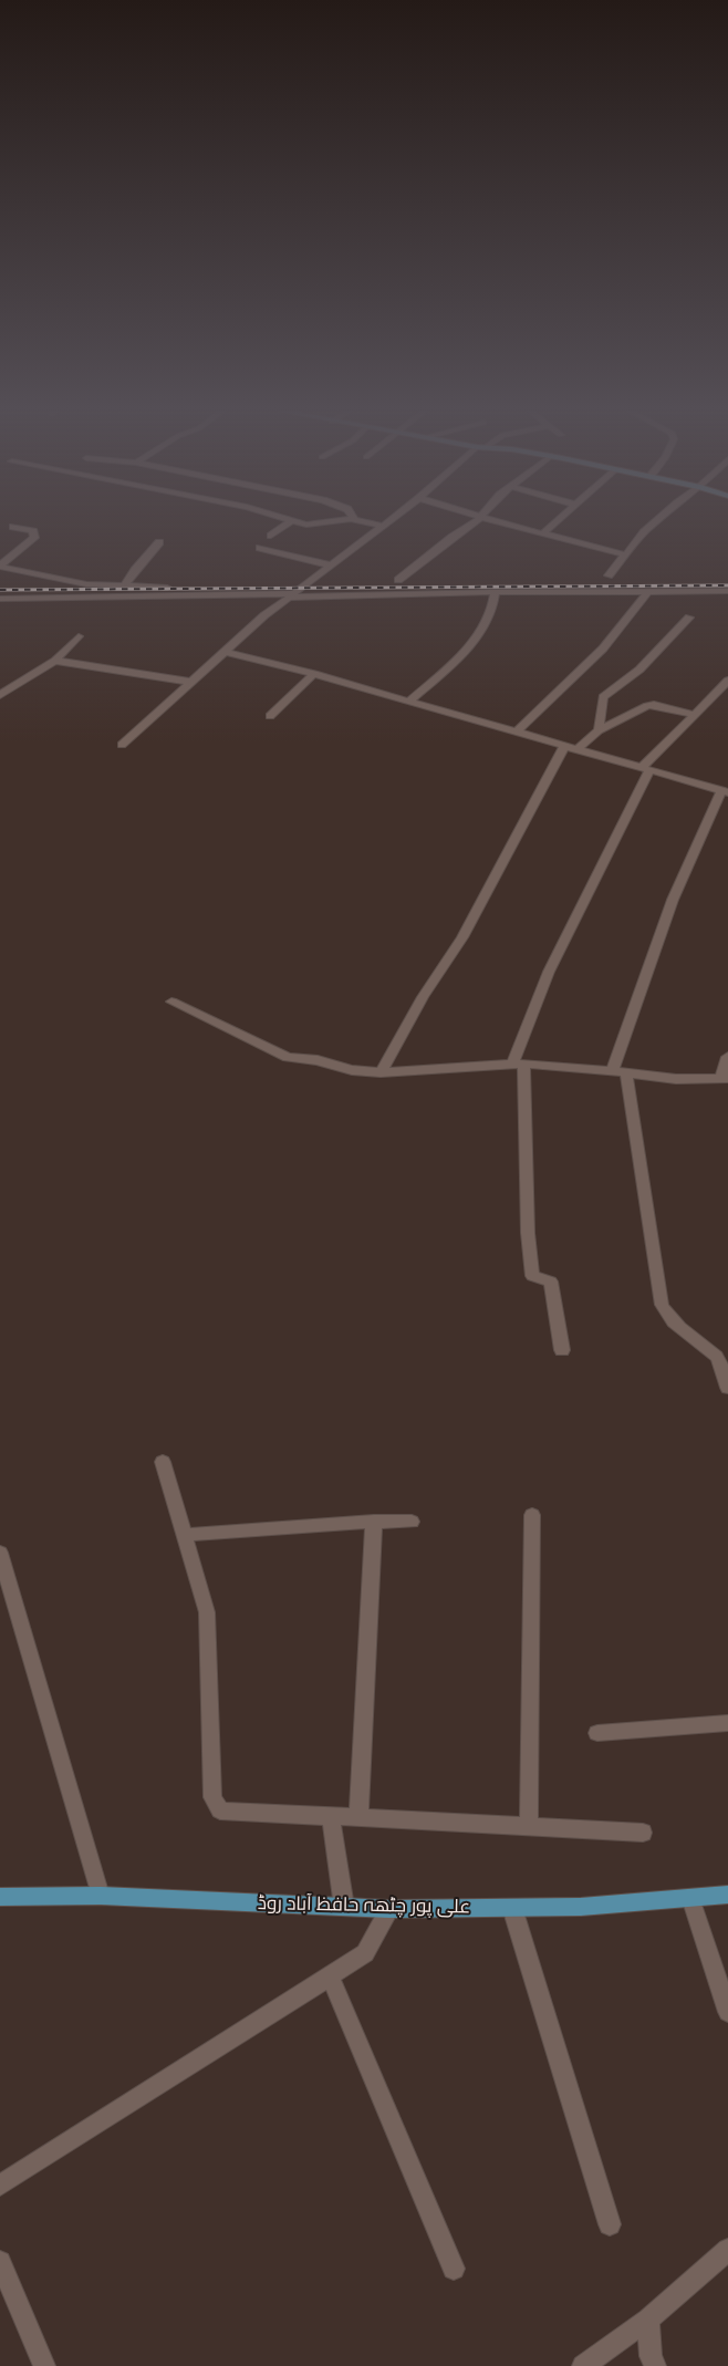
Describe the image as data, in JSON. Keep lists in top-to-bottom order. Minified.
{"streets":{"main road":["علی پور چٹھہ حافظ آباد روڈ"]}}
